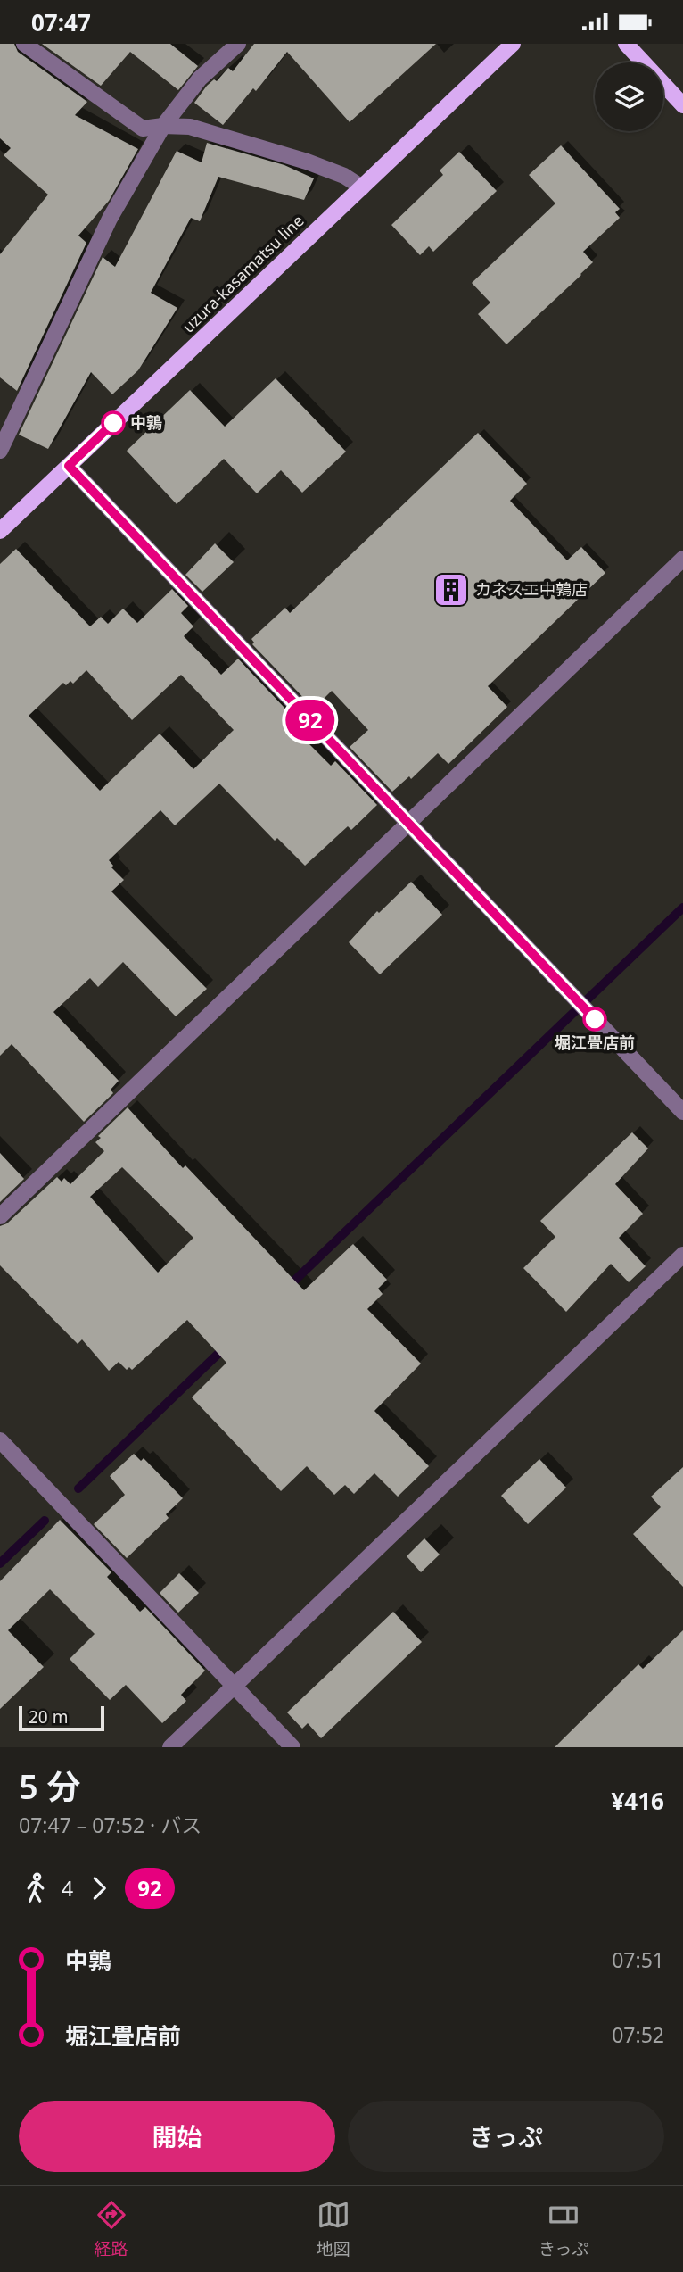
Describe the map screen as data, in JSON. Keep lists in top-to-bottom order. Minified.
{"streets":{"main road":["uzura-kasamatsu line"]},"places":{"other":["中鶉","堀江畳店前"],"building":["カネスエ中鶉店"]},"lines":["bus line 92"],"scale_bar":"20 m","page":{"status":"07:47","on_map":"92","scale":"20 m","heading":["5 分","07:47 – 07:52 · バス","¥416"],"legs":["4","92"],"list":[{"name":"中鶉","value":"07:51"},{"name":"堀江畳店前","value":"07:52"}],"buttons":["開始","きっぷ"],"tabs":["経路","地図","きっぷ"]}}
